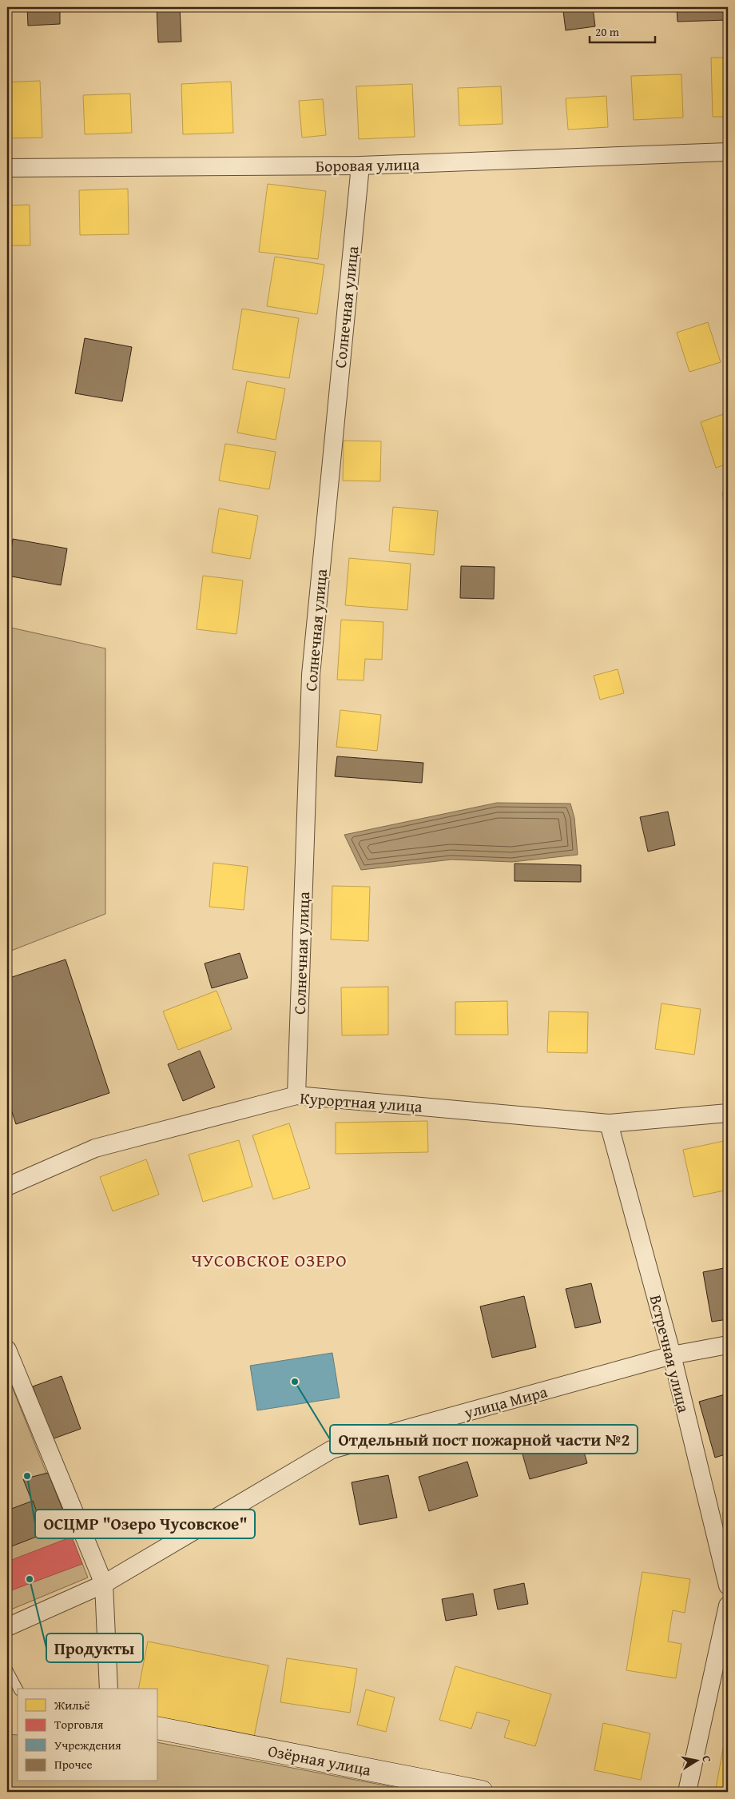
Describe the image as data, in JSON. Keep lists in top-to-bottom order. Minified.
{"streets":{"street":["Боровая улица","Солнечная улица","Курортная улица","Встречная улица","улица Мира","Озёрная улица"]},"crossings":[["Боровая улица","Солнечная улица"],["Солнечная улица","Курортная улица"],["Курортная улица","Встречная улица"],["Встречная улица","улица Мира"]],"districts":["ЧУСОВСКОЕ ОЗЕРО"],"places":["Отдельный пост пожарной части №2","ОСЦМР \"Озеро Чусовское\"","Продукты"],"legend":["Жильё","Торговля","Учреждения","Прочее"],"scale_bar":"20 m","north":"right"}
